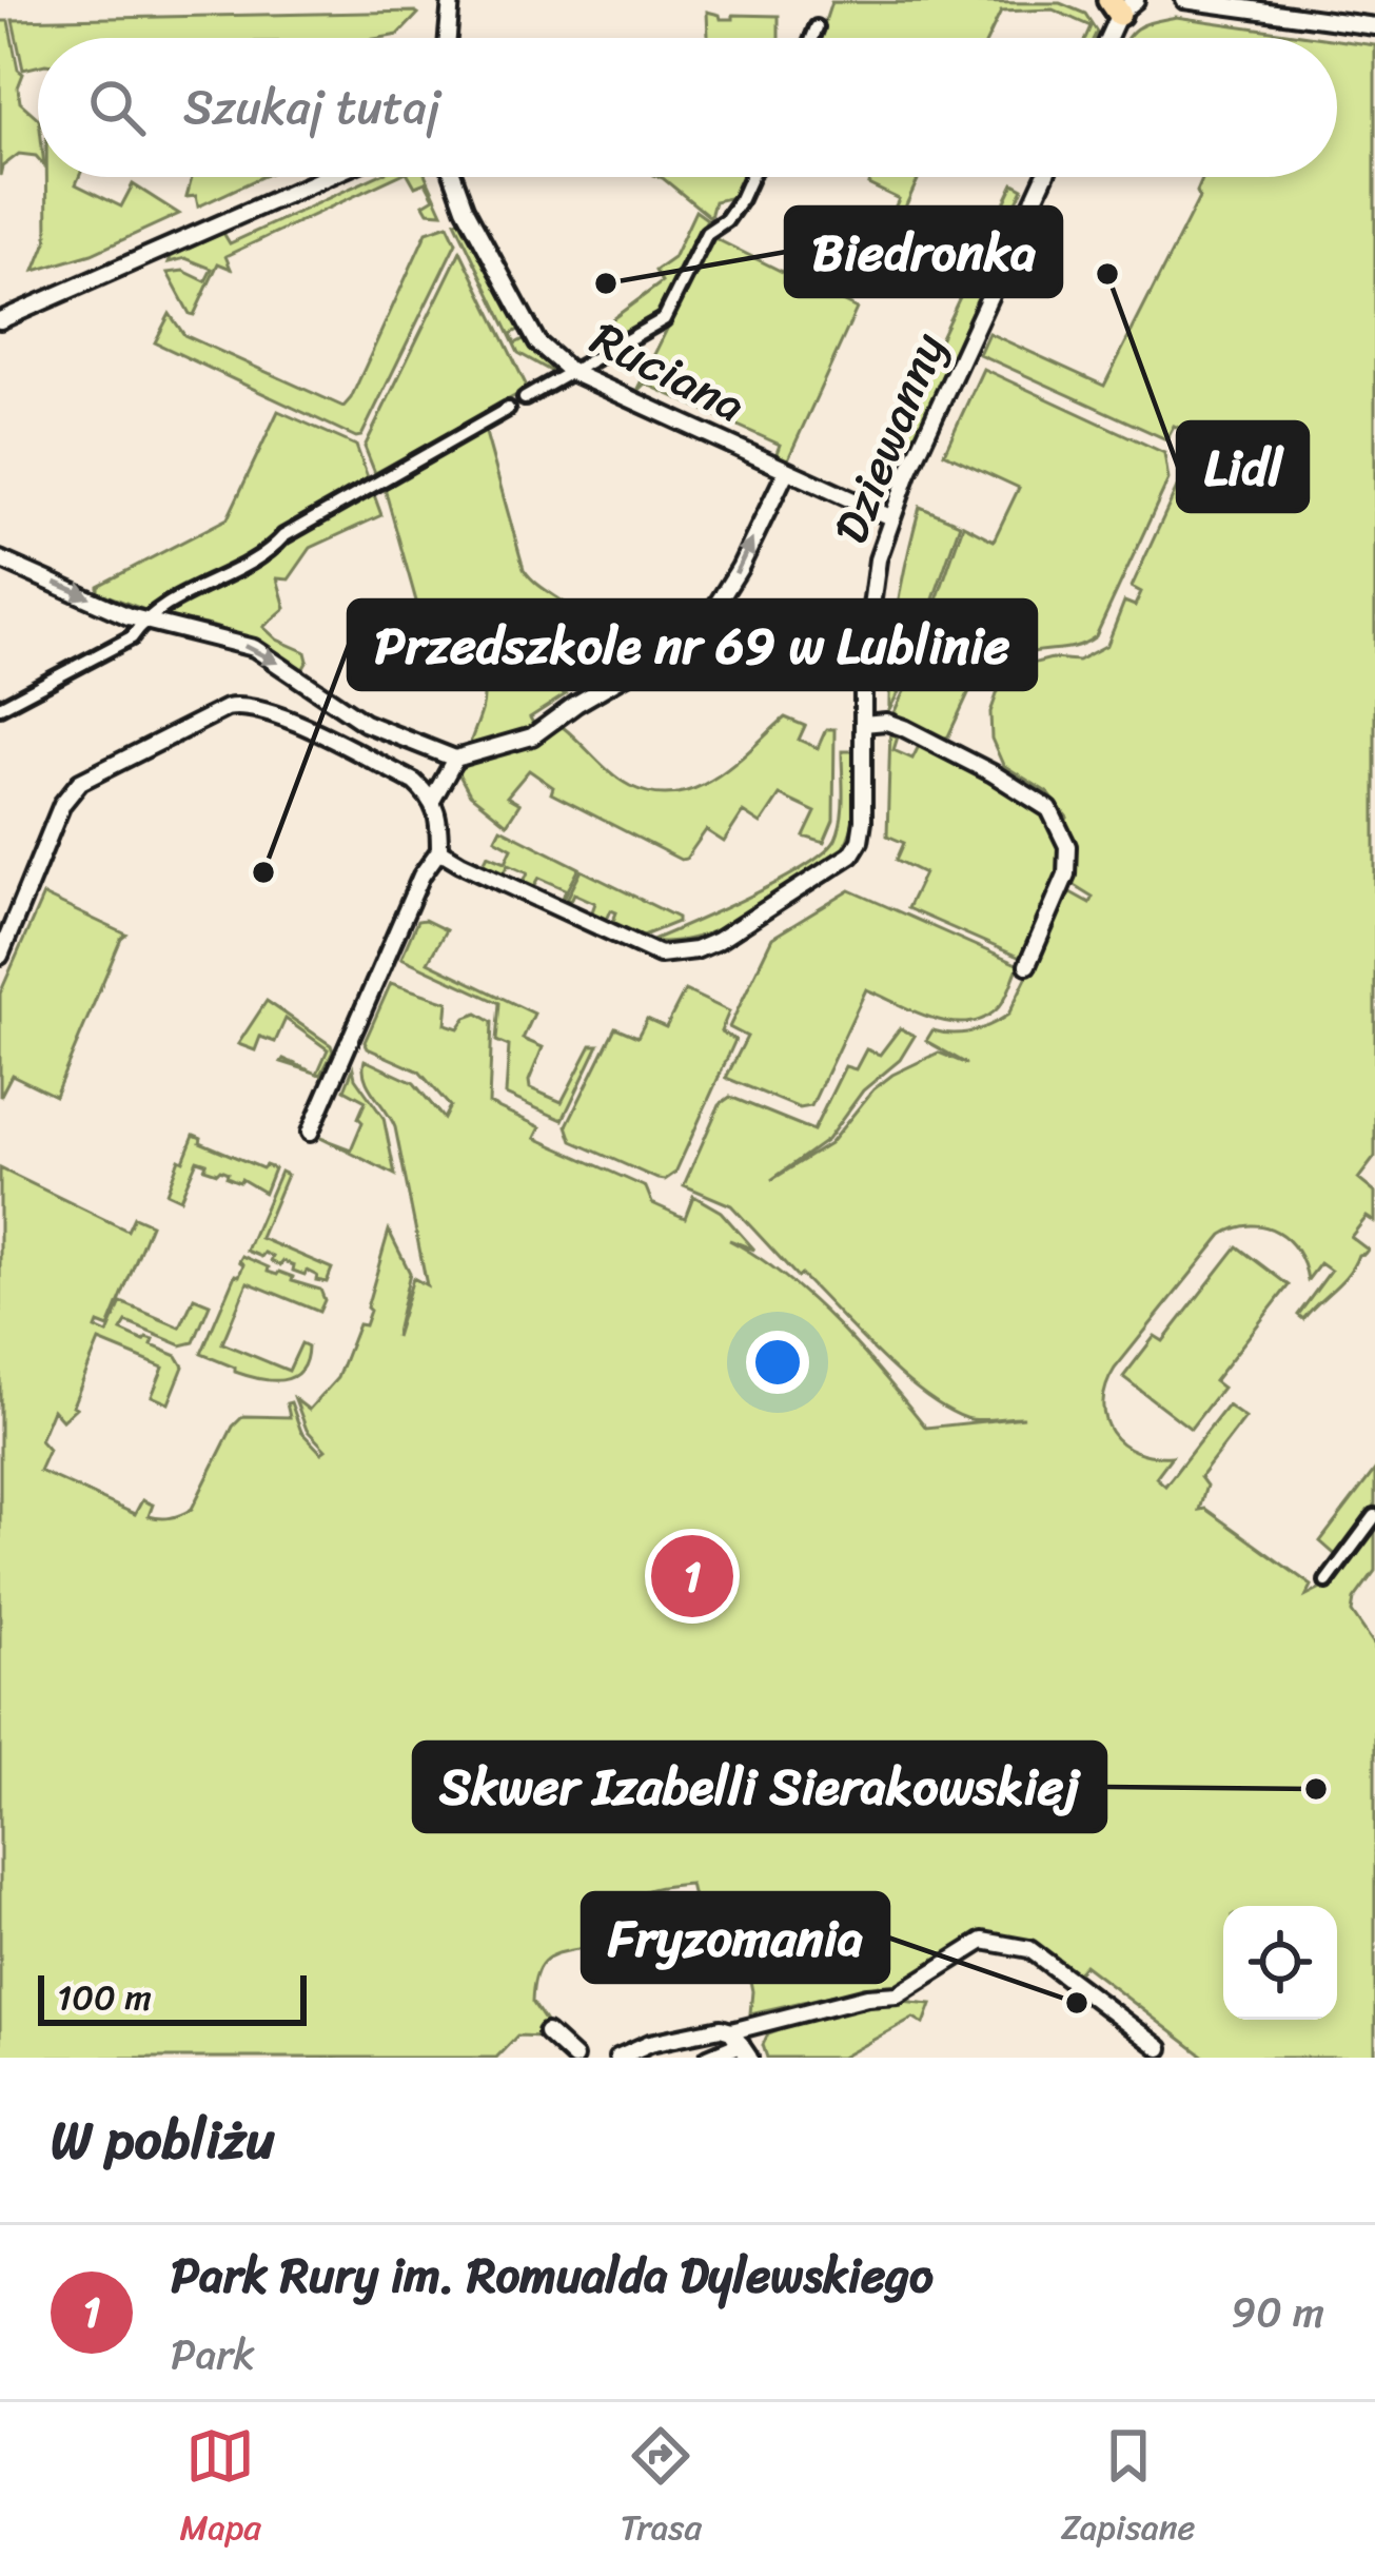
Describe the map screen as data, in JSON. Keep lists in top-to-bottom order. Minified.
{"streets":{"street":["Ruciana","Dziewanny"]},"crossings":[["Ruciana","Dziewanny"]],"places":["Lidl","Biedronka","Przedszkole nr 69 w Lublinie","Skwer Izabelli Sierakowskiej","Fryzomania"],"scale_bar":"100 m","page":{"search":"Szukaj tutaj","pins":"1","scale":"100 m","heading":"W pobliżu","list":[{"mark":"1","name":"Park Rury im. Romualda Dylewskiego","note":"Park","value":"90 m"}],"nav":["Mapa","Trasa","Zapisane"]}}
